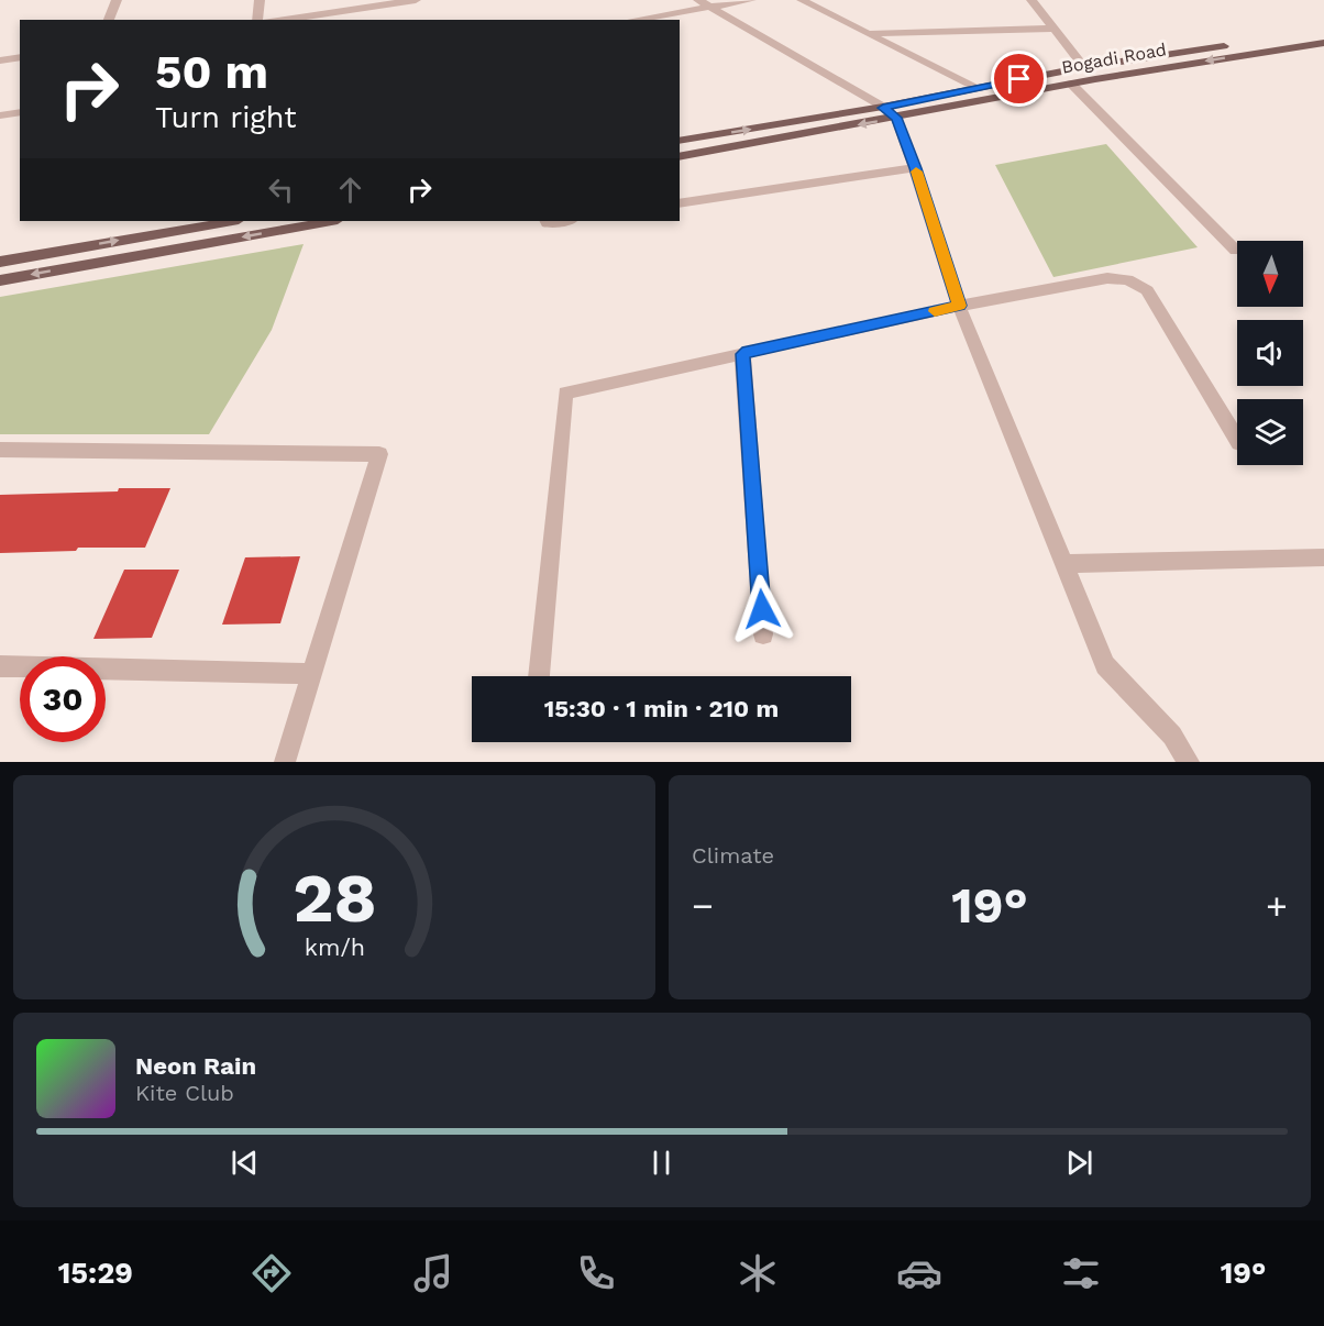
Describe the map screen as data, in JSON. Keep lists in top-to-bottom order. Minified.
{"streets":{"main road":["Bogadi Road"]},"north":"bottom","page":{"turn":["50 m","Turn right"],"limit":"30","trip":"15:30 · 1 min · 210 m","tile":"Climate","heat":["−","19°","+"],"song":["Neon Rain","Kite Club"],"tabs":["15:29","19°"],"gauge":["28","km/h"]}}
